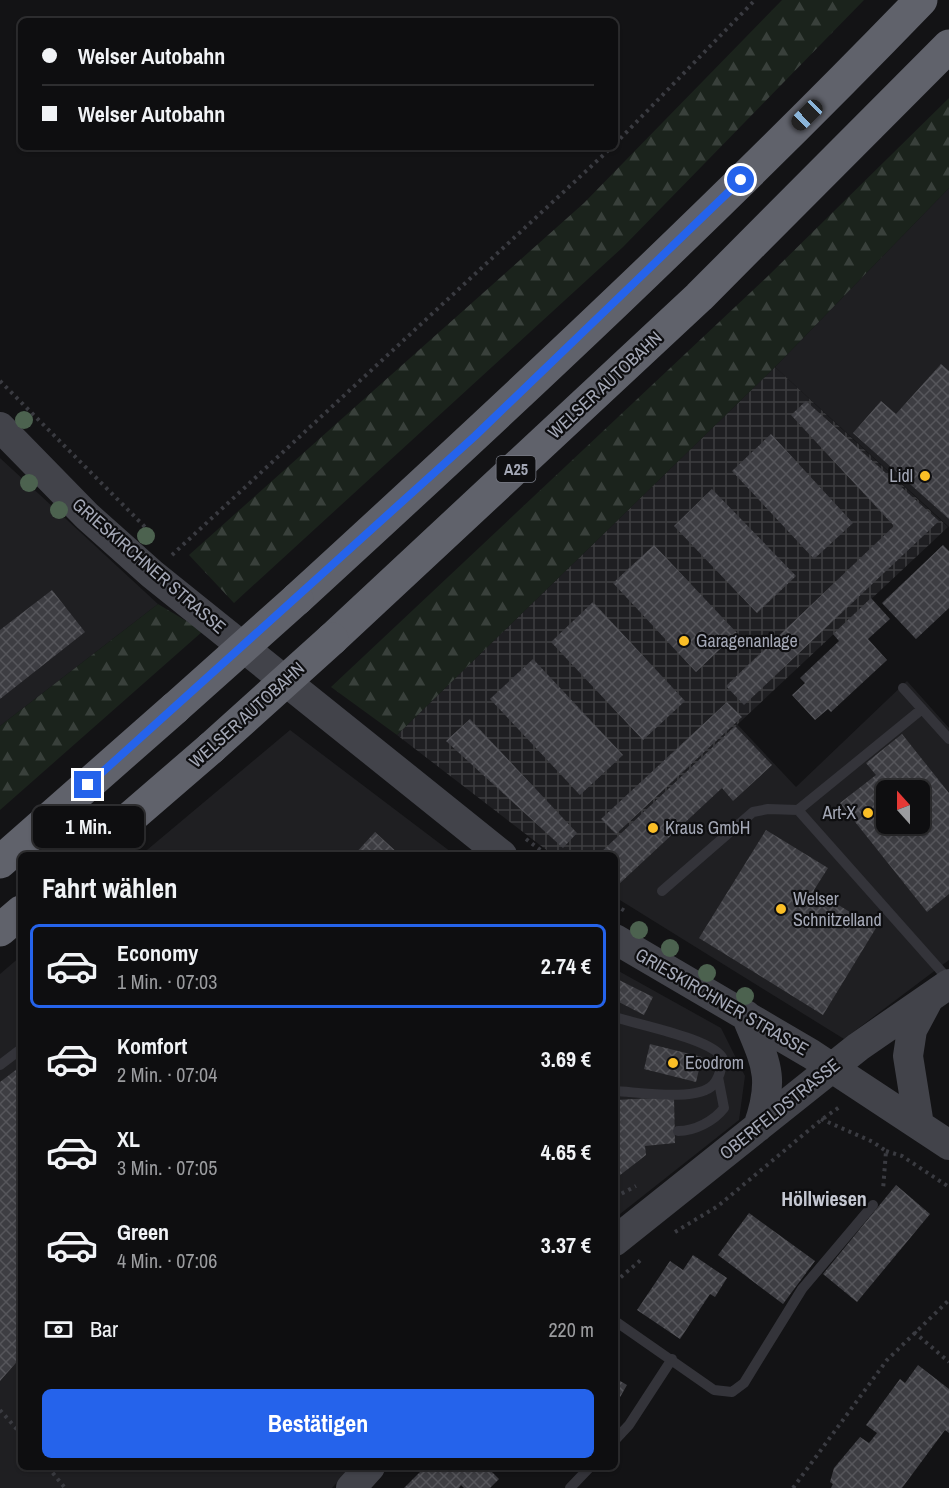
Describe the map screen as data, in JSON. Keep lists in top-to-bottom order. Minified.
{"streets":{"highway":["WELSER AUTOBAHN","A25"],"main road":["GRIESKIRCHNER STRASSE","OBERFELDSTRASSE"]},"crossings":[["GRIESKIRCHNER STRASSE","OBERFELDSTRASSE"]],"districts":["Höllwiesen"],"places":["Lidl","Garagenanlage","Art-X","Kraus GmbH","Welser Schnitzelland","Ecodrom"],"north":"top","page":{"banner":["Welser Autobahn","Welser Autobahn"],"bubble":"1 Min.","heading":"Fahrt wählen","list":[{"name":"Economy","note":"1 Min. · 07:03","value":"2.74 €"},{"name":"Komfort","note":"2 Min. · 07:04","value":"3.69 €"},{"name":"XL","note":"3 Min. · 07:05","value":"4.65 €"},{"name":"Green","note":"4 Min. · 07:06","value":"3.37 €"}],"pay":["Bar","220 m"],"buttons":"Bestätigen"}}
